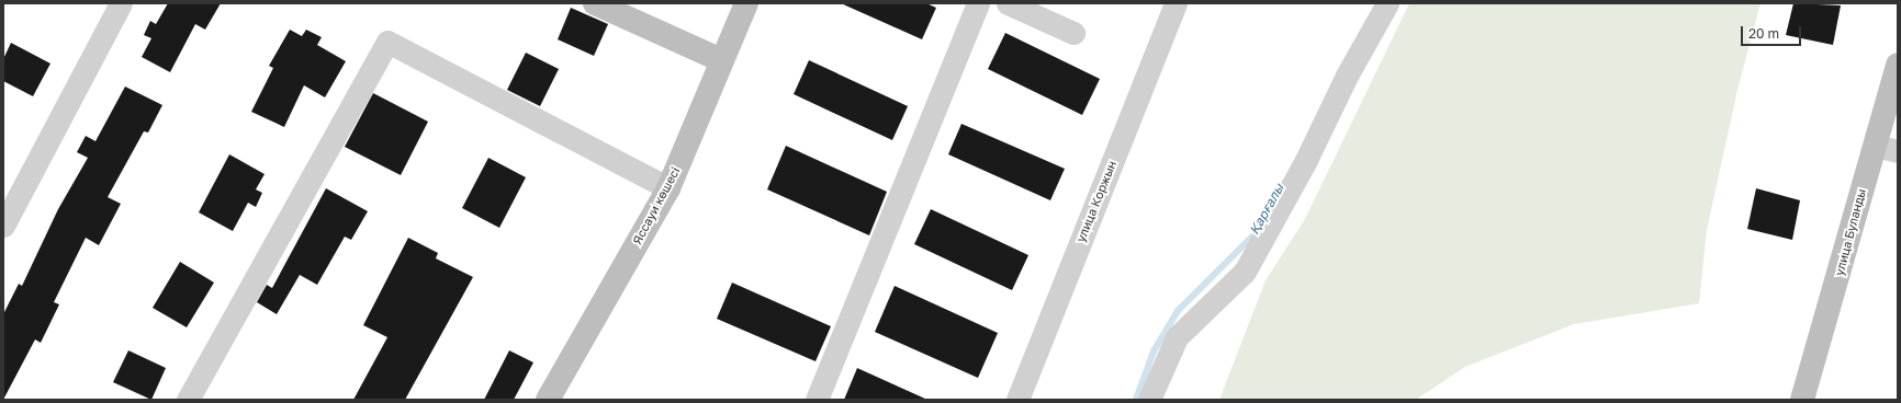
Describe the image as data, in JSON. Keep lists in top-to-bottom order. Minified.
{"streets":{"street":["улица Коржын","Яссауи көшесі","улица Буланды"]},"water":["Қарғалы"],"scale_bar":"20 m"}
